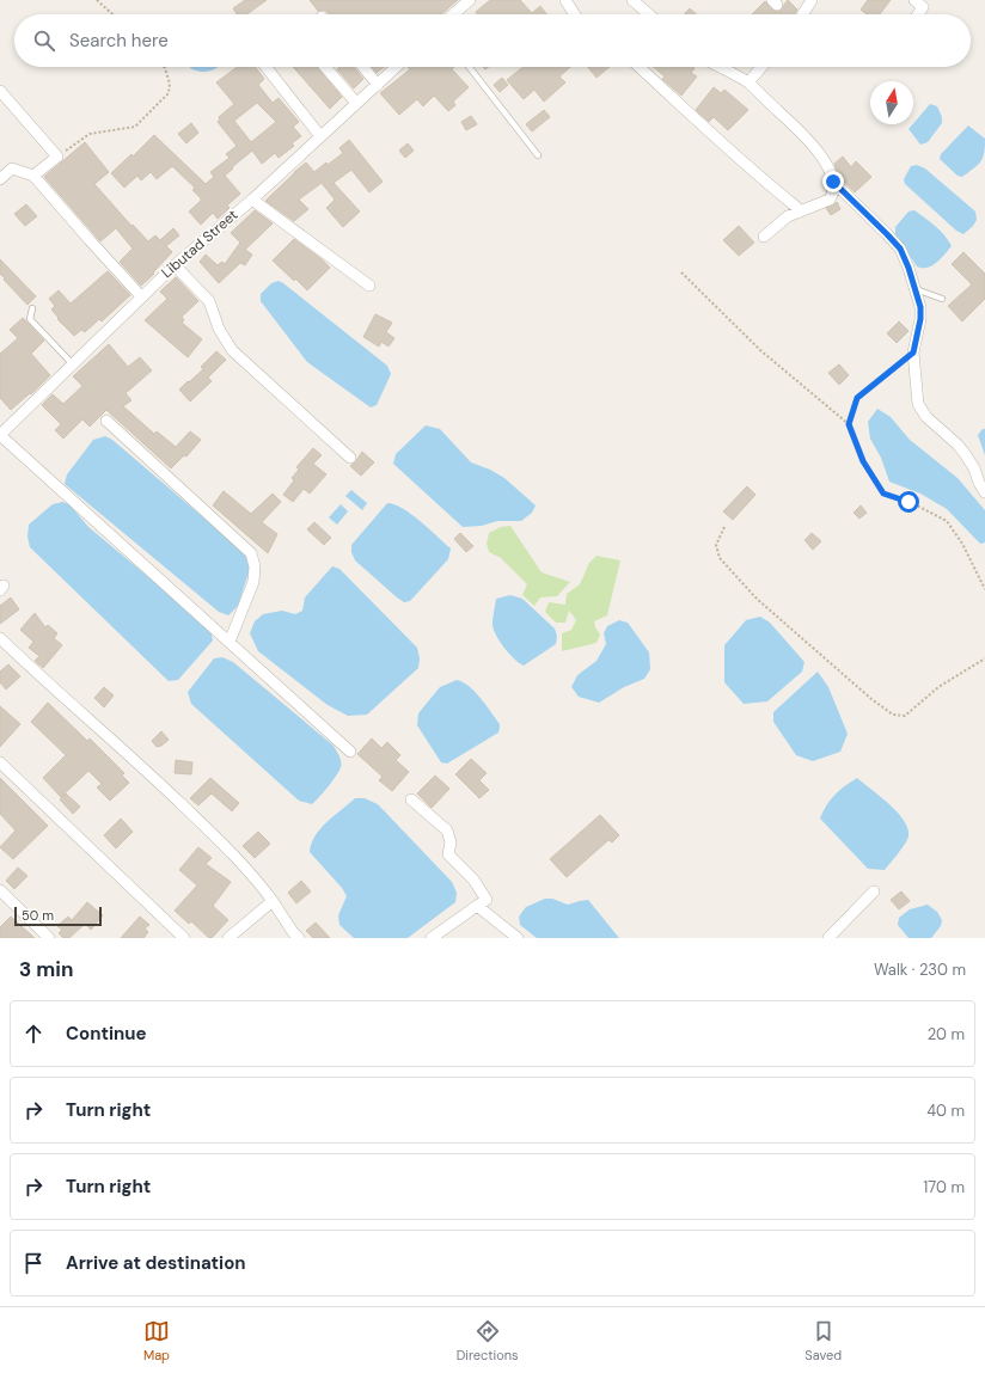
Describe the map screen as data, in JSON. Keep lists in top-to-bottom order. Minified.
{"streets":{"street":["Libutad Street"]},"scale_bar":"50 m","north":"top","page":{"search":"Search here","scale":"50 m","heading":["3 min","Walk · 230 m"],"list":[["Continue","20 m"],["Turn right","40 m"],["Turn right","170 m"],"Arrive at destination"],"nav":["Map","Directions","Saved"]}}
